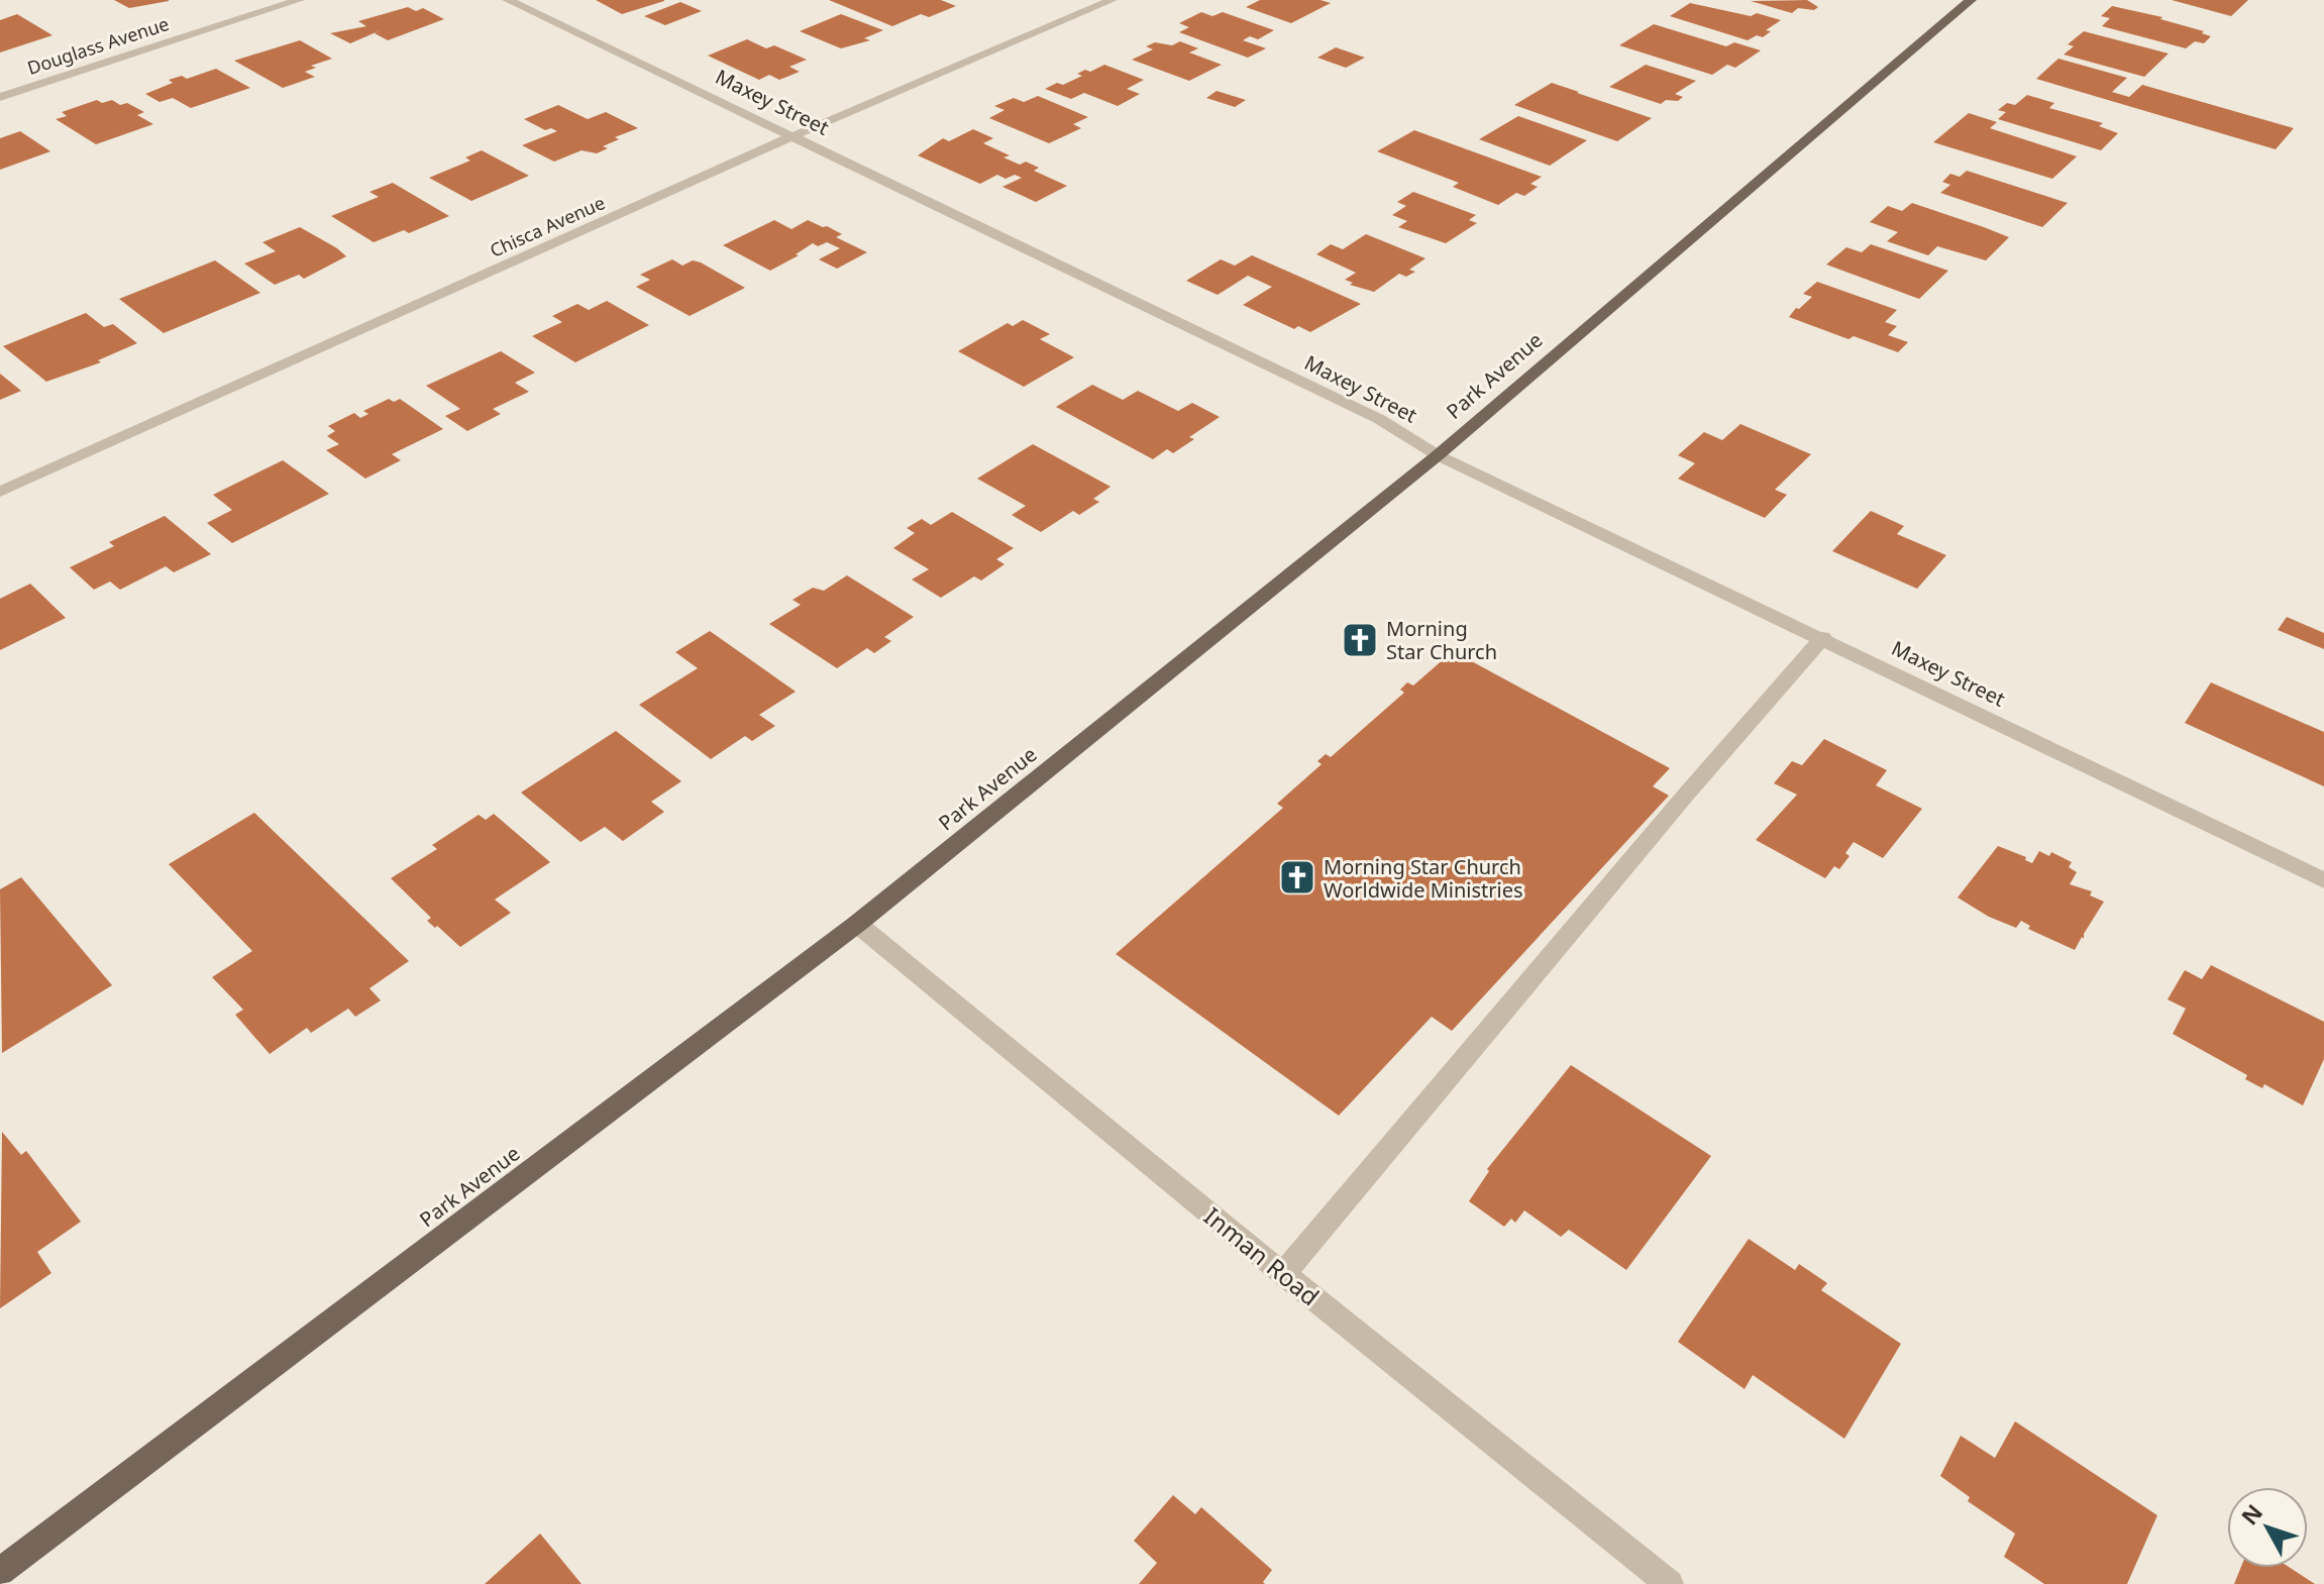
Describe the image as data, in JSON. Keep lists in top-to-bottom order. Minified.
{"streets":{"main road":["Park Avenue"],"street":["Douglass Avenue","Maxey Street","Chisca Avenue","Inman Road"]},"crossings":[["Maxey Street","Chisca Avenue"],["Maxey Street","Park Avenue"],["Park Avenue","Inman Road"]],"places":{"church":["Morning Star Church","Morning Star Church Worldwide Ministries"]},"north":"top left"}
